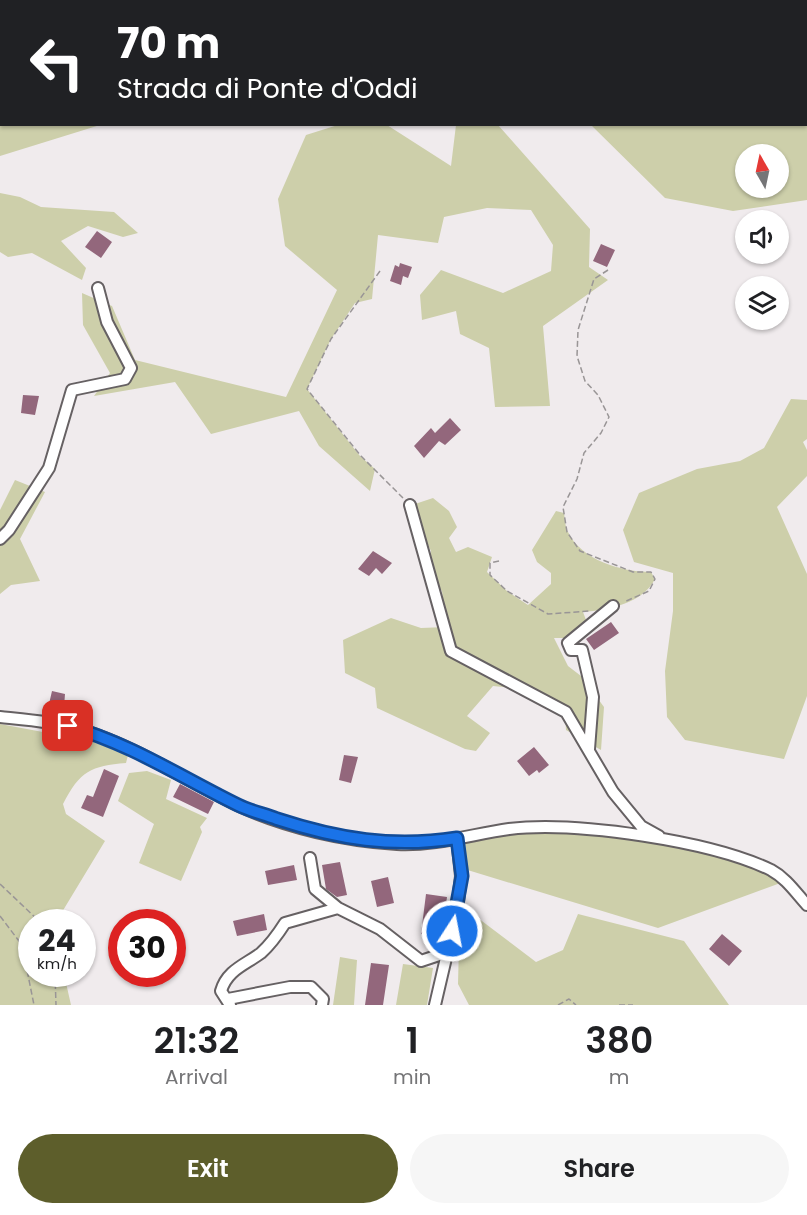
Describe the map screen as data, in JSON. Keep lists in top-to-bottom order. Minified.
{"north":"top","page":{"turn":["70 m","Strada di Ponte d'Oddi"],"speed":"24 km/h","limit":"30","eta":["21:32","Arrival","1","min","380","m"],"buttons":["Exit","Share"]}}
